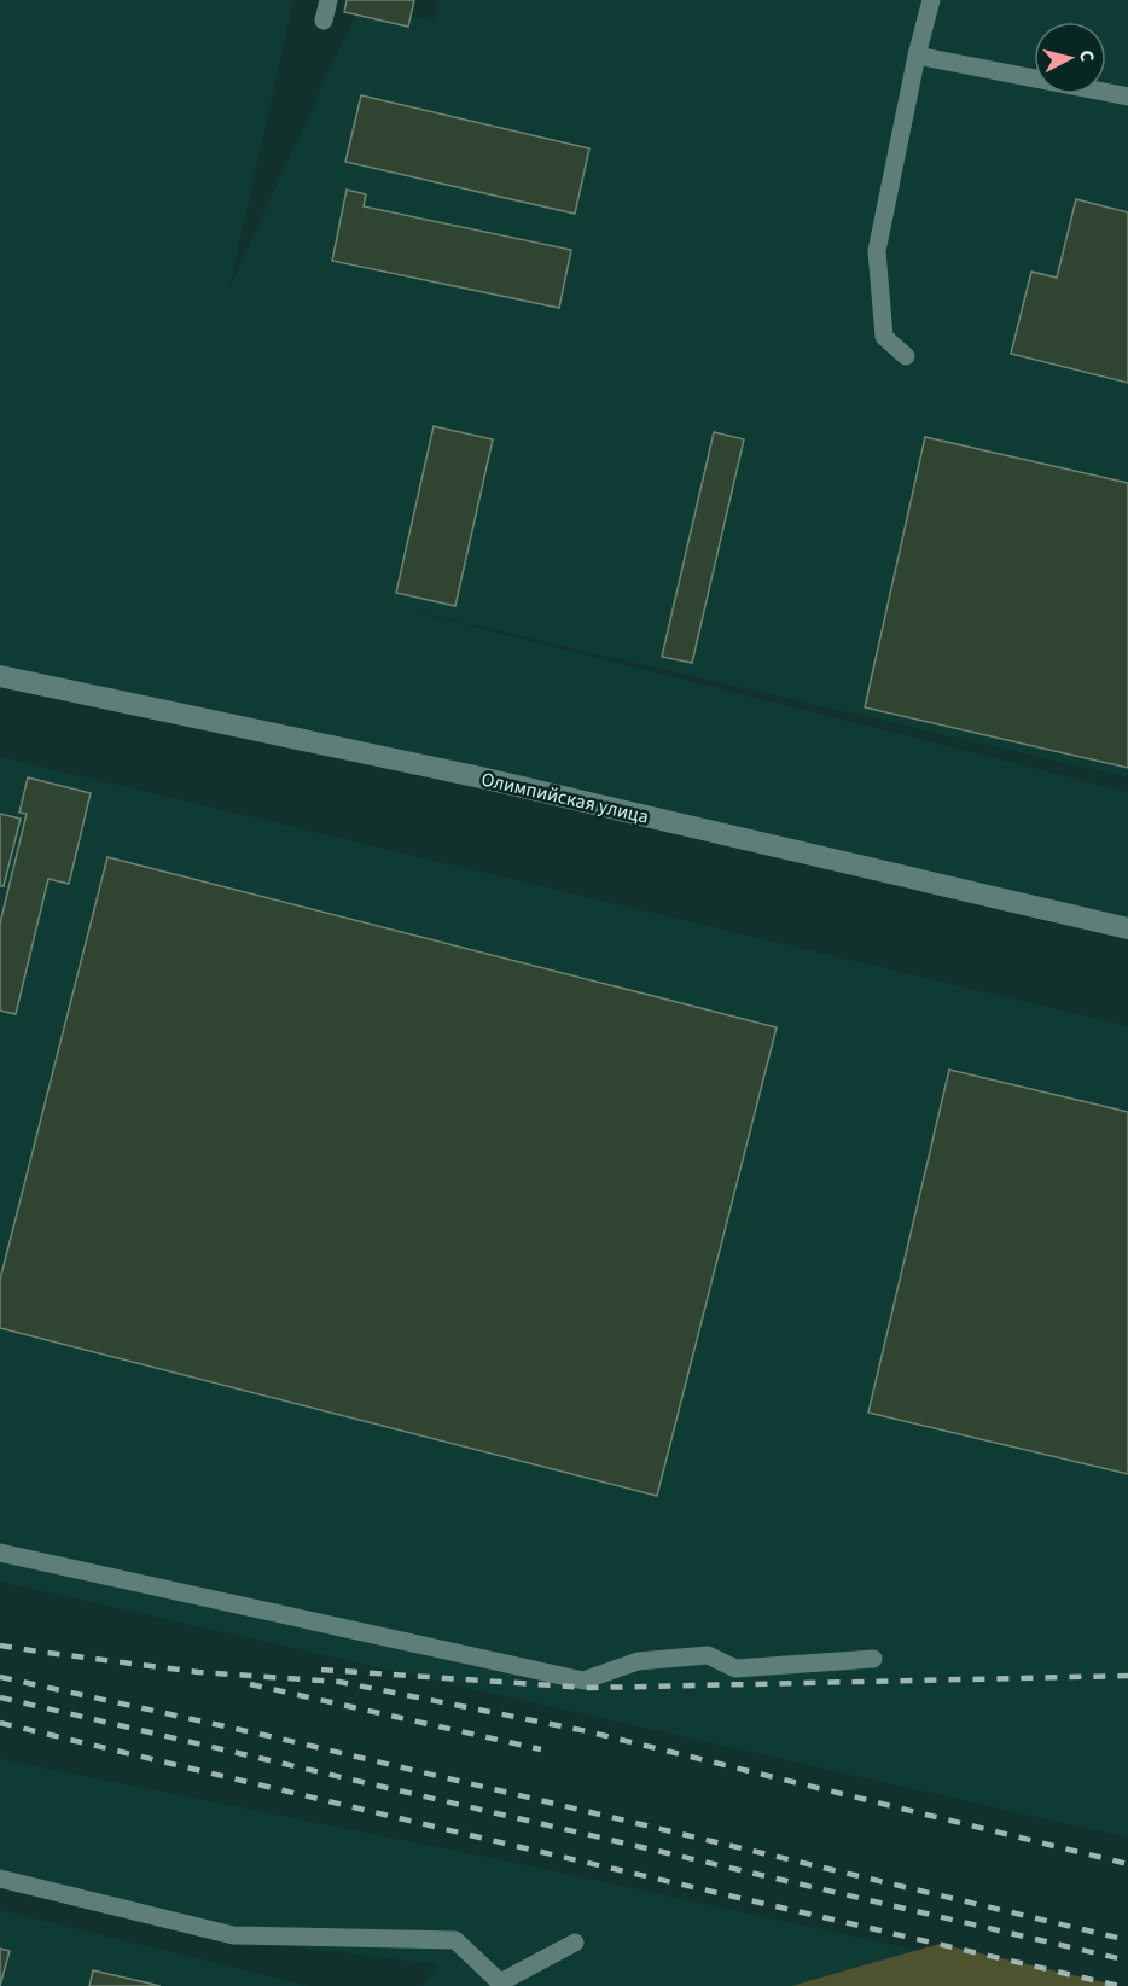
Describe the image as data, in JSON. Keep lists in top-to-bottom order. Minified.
{"streets":{"street":["Олимпийская улица"]},"north":"right"}
